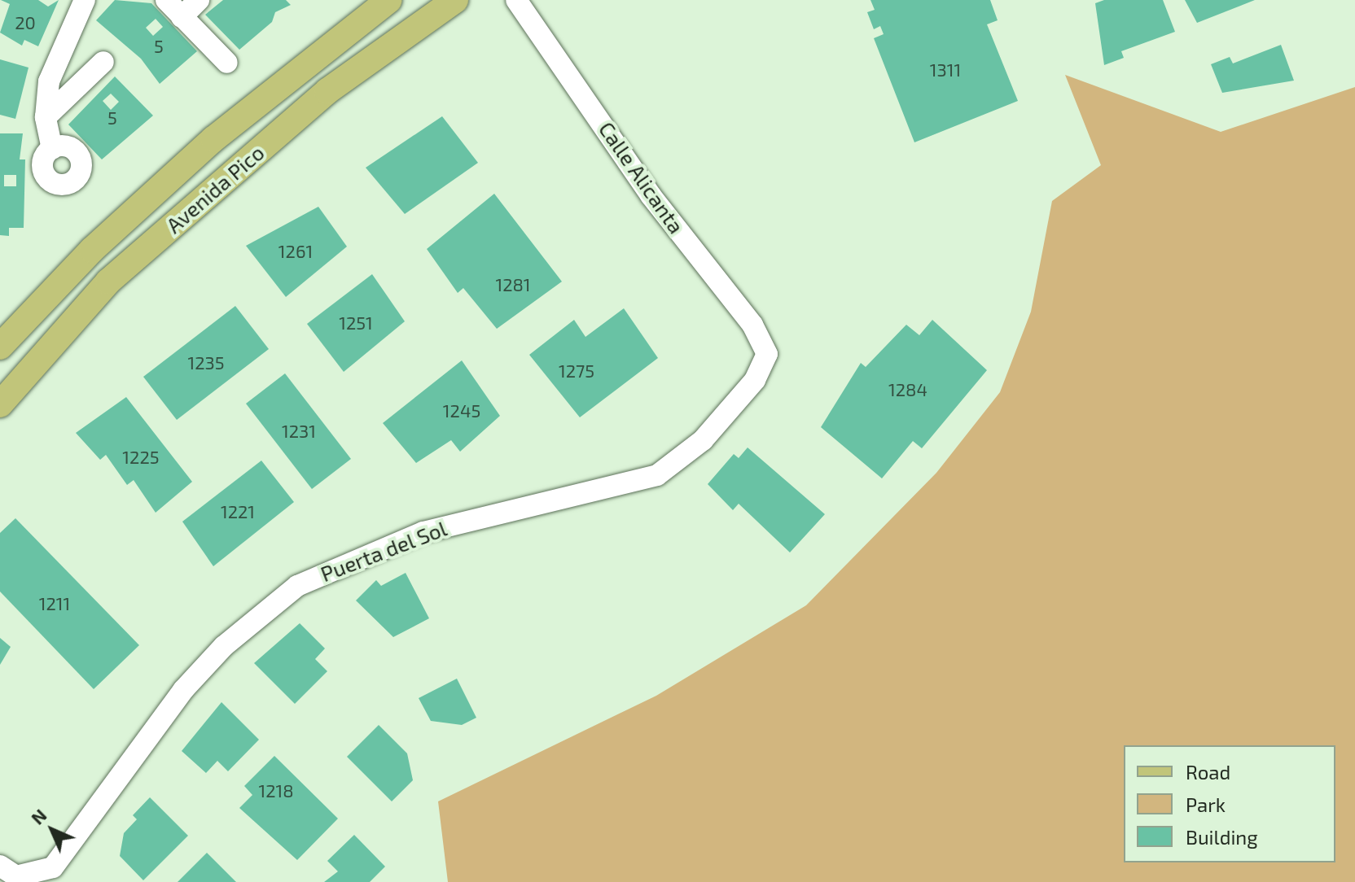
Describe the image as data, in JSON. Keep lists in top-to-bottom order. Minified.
{"streets":{"main road":["Avenida Pico"],"street":["Calle Alicanta","Puerta del Sol"]},"crossings":[["Calle Alicanta","Puerta del Sol"]],"house_numbers":["20","5","1311","5","1261","1281","1251","1235","1275","1284","1245","1231","1225","1221","1211","1218"],"legend":["Road","Park","Building"],"north":"top left"}
